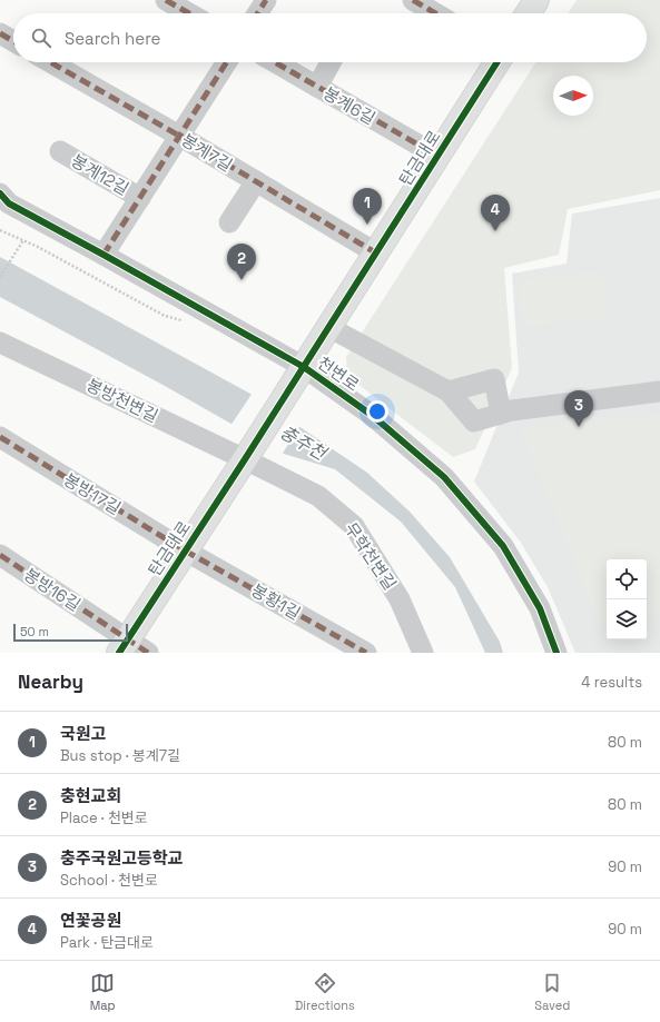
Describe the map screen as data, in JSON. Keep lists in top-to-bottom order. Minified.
{"streets":{"main road":["탄금대로"],"street":["봉계6길","봉계7길","봉계12길","천변로","봉방천변길","봉방17길","무학천변길","봉방16길","봉황1길"]},"crossings":[["봉계6길","탄금대로"],["봉계7길","탄금대로"],["봉계7길","봉계12길"],["탄금대로","천변로"],["탄금대로","봉방천변길"],["탄금대로","봉방17길"],["탄금대로","무학천변길"],["탄금대로","봉방16길"],["탄금대로","봉황1길"],["봉계12길","천변로"],["봉방천변길","무학천변길"],["봉방17길","봉황1길"]],"water":["충주천"],"scale_bar":"50 m","north":"right","page":{"search":"Search here","pins":["1","4","2","3"],"scale":"50 m","heading":["Nearby","4 results"],"list":[{"mark":"1","name":"국원고","note":"Bus stop · 봉계7길","value":"80 m"},{"mark":"2","name":"충현교회","note":"Place · 천변로","value":"80 m"},{"mark":"3","name":"충주국원고등학교","note":"School · 천변로","value":"90 m"},{"mark":"4","name":"연꽃공원","note":"Park · 탄금대로","value":"90 m"}],"nav":["Map","Directions","Saved"]}}
